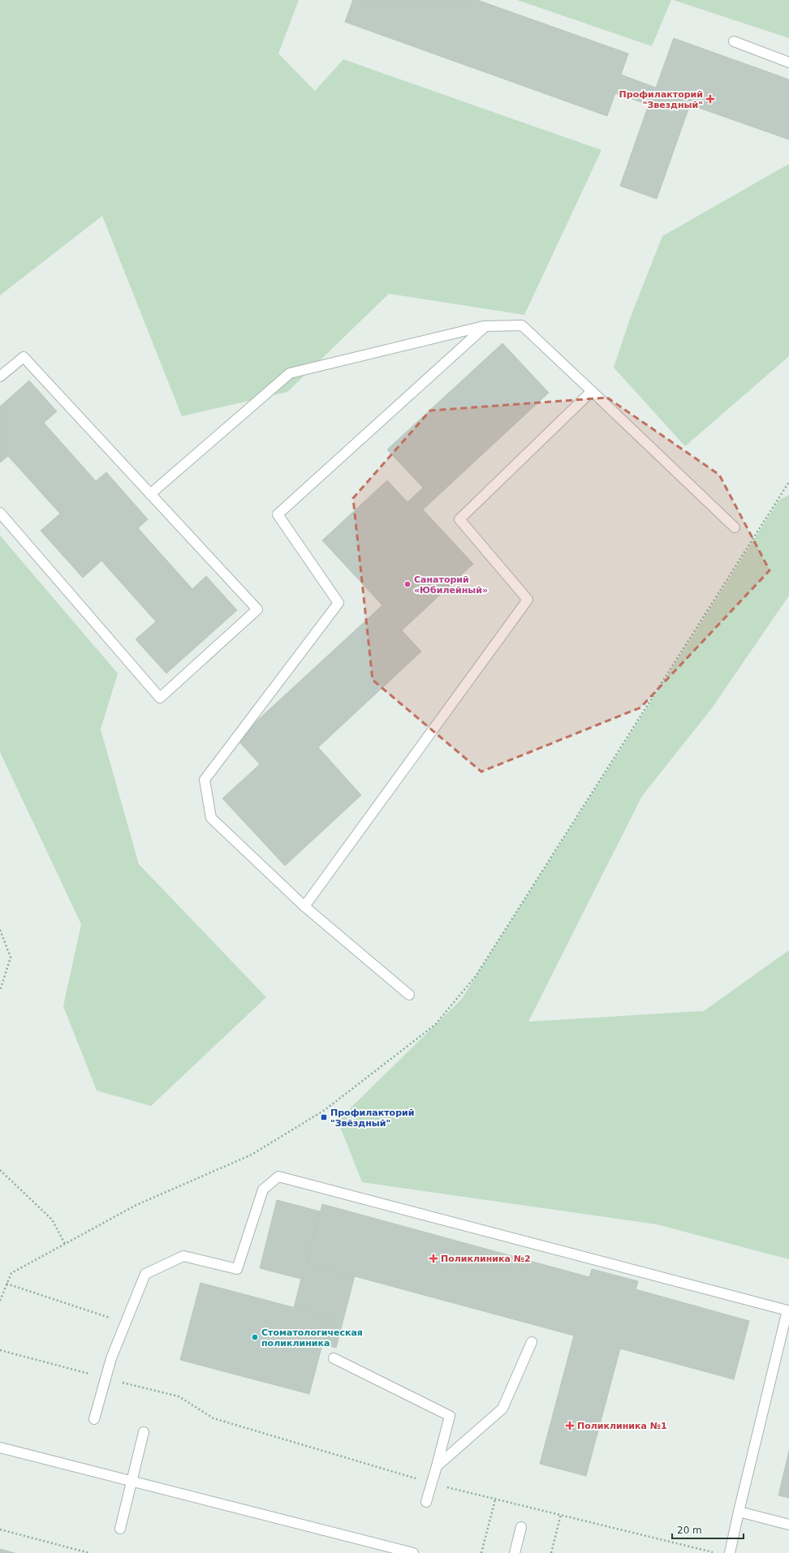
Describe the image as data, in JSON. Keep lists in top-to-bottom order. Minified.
{"places":{"health":["Профилакторий \"Звездный\"","Поликлиника №2","Поликлиника №1"],"other":["Санаторий «Юбилейный»","Стоматологическая поликлиника"],"transit":["Профилакторий \"Звёздный\""]},"scale_bar":"20 m"}
